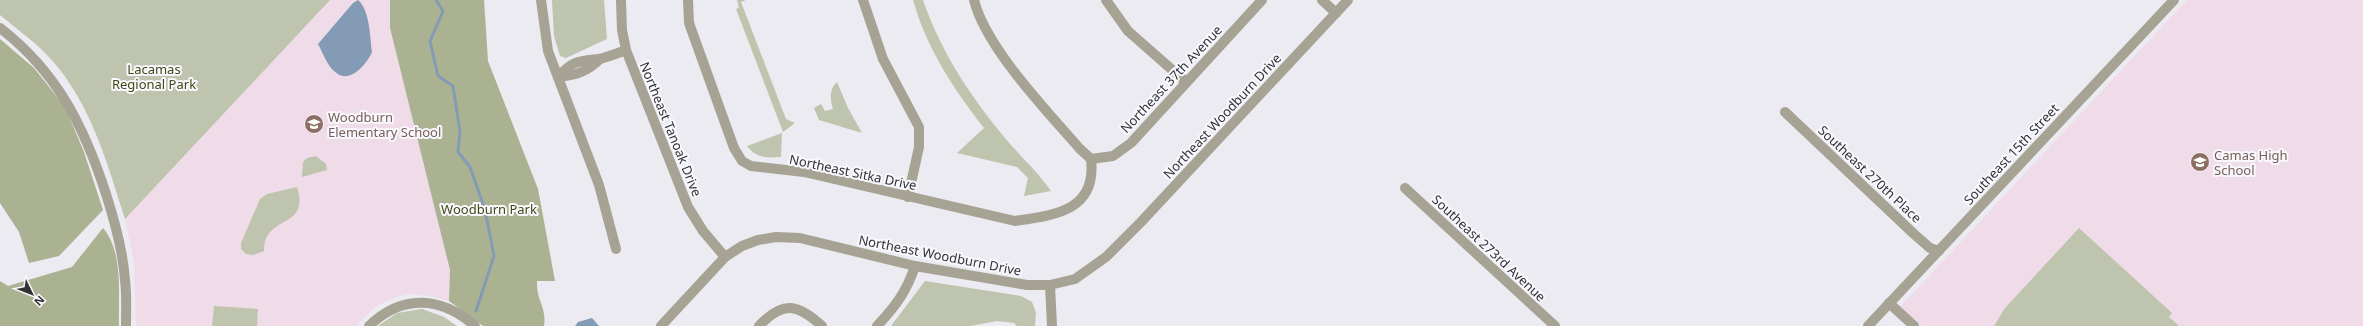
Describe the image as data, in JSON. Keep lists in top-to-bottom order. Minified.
{"streets":{"street":["Northeast 37th Avenue","Northeast Woodburn Drive","Northeast Tanoak Drive","Southeast 15th Street","Northeast Sitka Drive","Southeast 270th Place","Southeast 273rd Avenue"]},"crossings":[["Northeast 37th Avenue","Northeast Sitka Drive"],["Northeast Woodburn Drive","Northeast Tanoak Drive"],["Southeast 15th Street","Southeast 270th Place"]],"parks":["Lacamas Regional Park","Woodburn Park"],"places":{"school or university":["Woodburn Elementary School","Camas High School"]},"north":"bottom right"}
